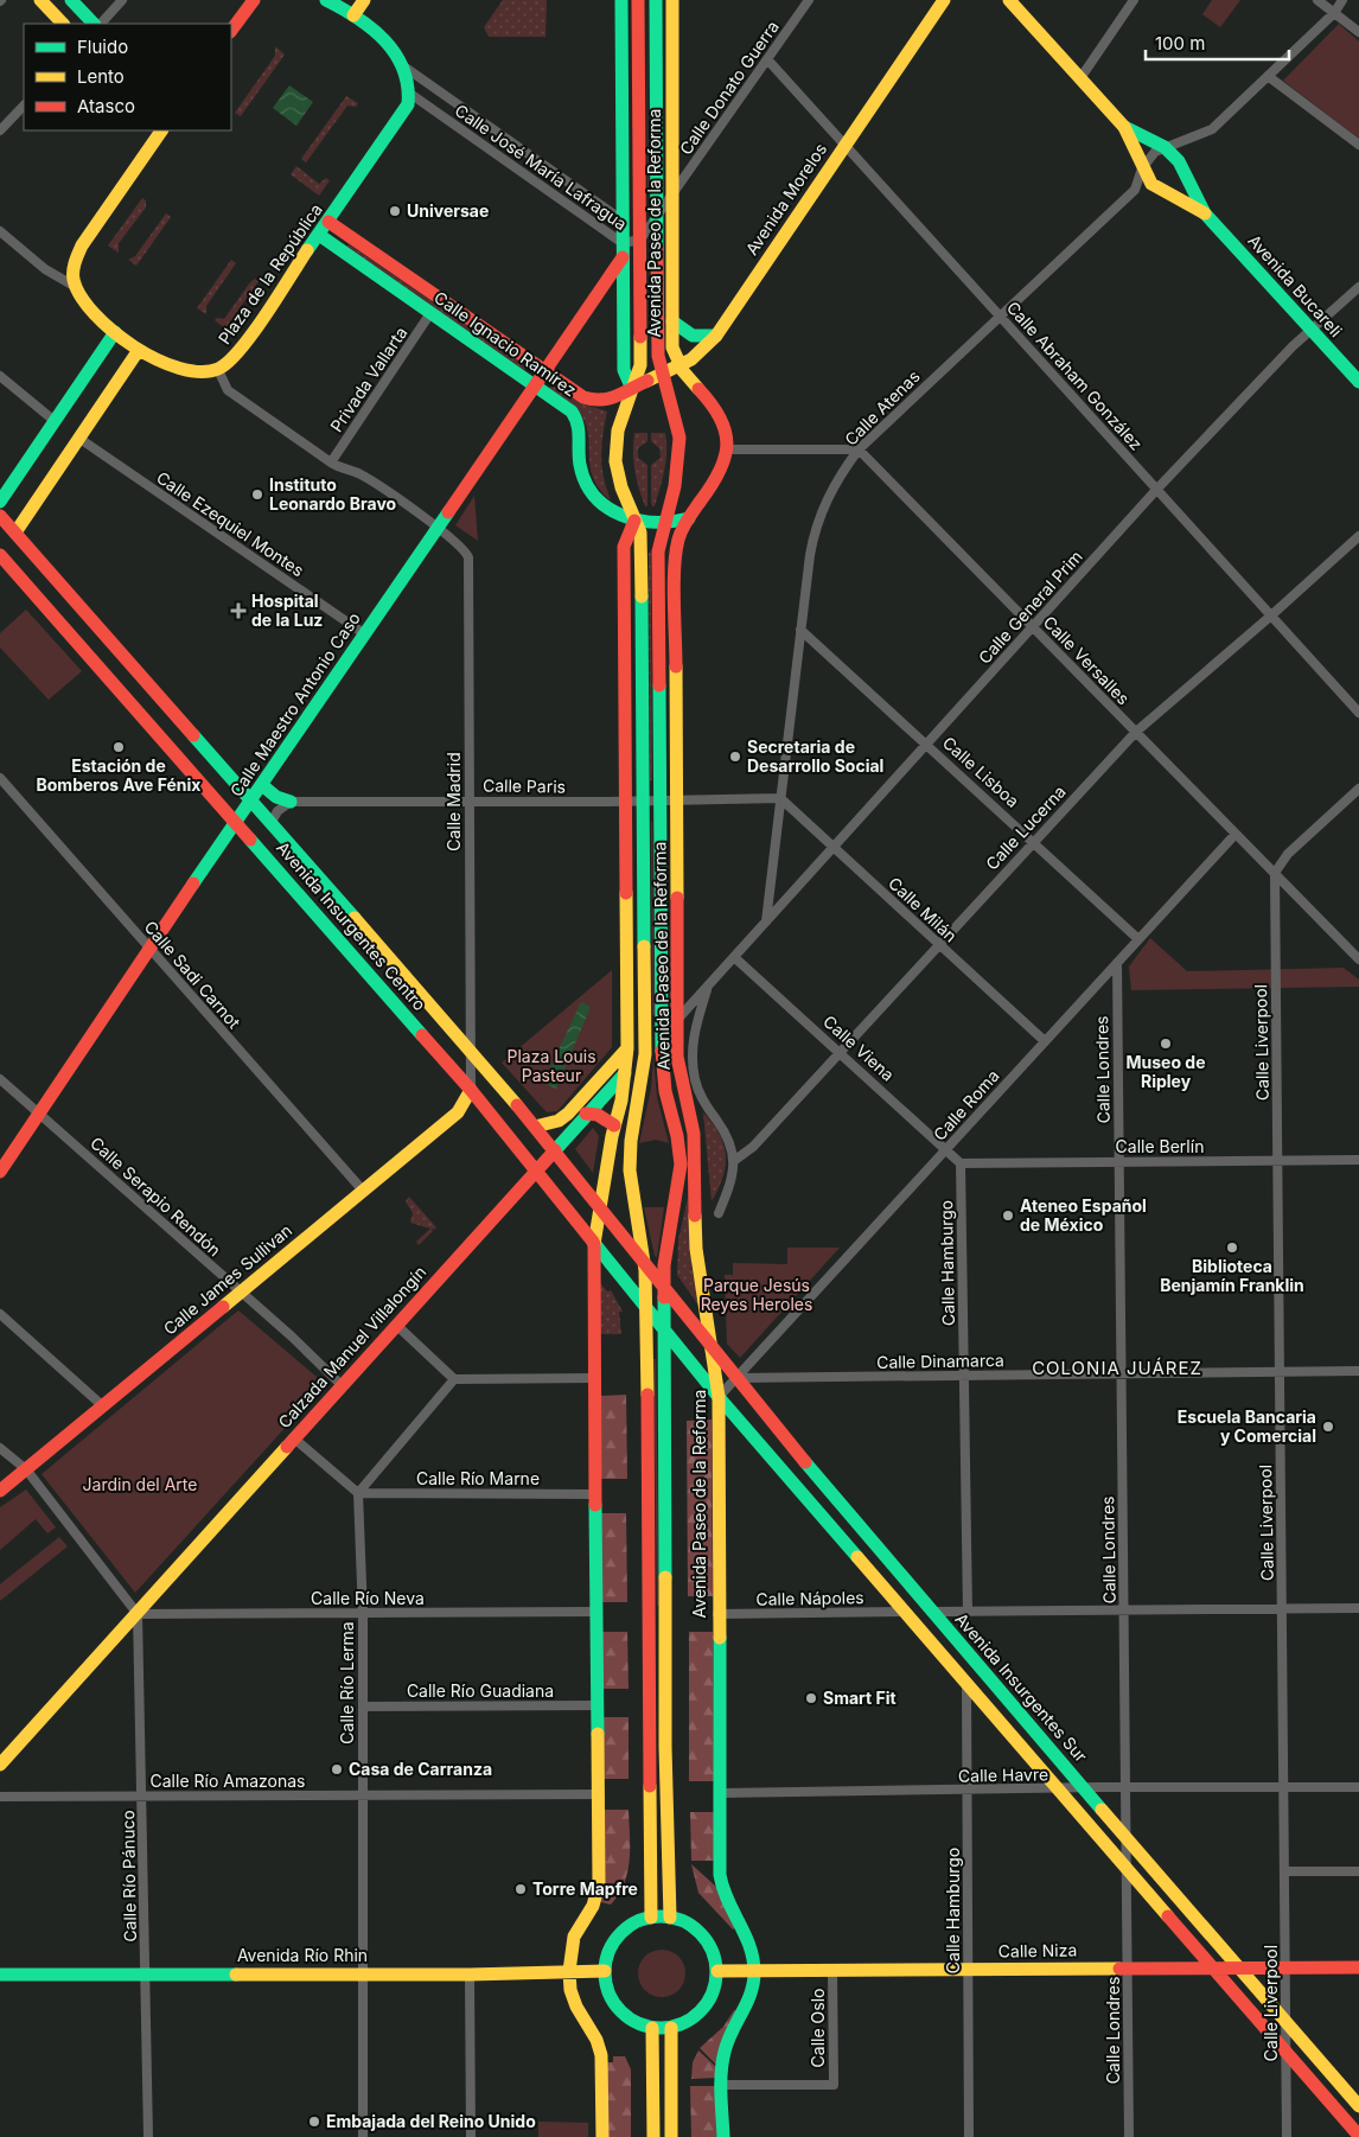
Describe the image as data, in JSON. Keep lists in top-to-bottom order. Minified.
{"streets":{"main road":["Avenida Morelos","Avenida Paseo de la Reforma","Plaza de la República","Avenida Bucareli","Calle Ignacio Ramírez","Calle Maestro Antonio Caso","Avenida Insurgentes Centro","Calle James Sullivan","Calzada Manuel Villalongín","Avenida Insurgentes Sur","Calle Niza","Avenida Río Rhin"],"street":["Calle Donato Guerra","Calle José María Lafragua","Calle Abraham González","Privada Vallarta","Calle Atenas","Calle Ezequiel Montes","Calle General Prim","Calle Versalles","Calle Lisboa","Calle Paris","Calle Madrid","Calle Lucerna","Calle Milán","Calle Sadi Carnot","Calle Liverpool","Calle Viena","Calle Londres","Calle Roma","Calle Berlín","Calle Serapio Rendón","Calle Hamburgo","Calle Dinamarca","Calle Río Marne","Calle Río Neva","Calle Nápoles","Calle Río Lerma","Calle Río Guadiana","Calle Havre","Calle Río Amazonas","Calle Río Pánuco","Calle Oslo"]},"crossings":[["Calle Donato Guerra","Calle José María Lafragua"],["Calle Donato Guerra","Avenida Paseo de la Reforma"],["Calle Donato Guerra","Calle Abraham González"],["Calle José María Lafragua","Avenida Paseo de la Reforma"],["Calle José María Lafragua","Plaza de la República"],["Calle José María Lafragua","Calle Maestro Antonio Caso"],["Avenida Morelos","Avenida Paseo de la Reforma"],["Avenida Morelos","Calle Ignacio Ramírez"],["Avenida Morelos","Calle Abraham González"],["Avenida Paseo de la Reforma","Calle Ignacio Ramírez"],["Avenida Paseo de la Reforma","Calle Maestro Antonio Caso"],["Avenida Paseo de la Reforma","Calle Paris"],["Avenida Paseo de la Reforma","Calle Lucerna"],["Avenida Paseo de la Reforma","Avenida Insurgentes Centro"],["Avenida Paseo de la Reforma","Calle Roma"],["Avenida Paseo de la Reforma","Calzada Manuel Villalongín"],["Avenida Paseo de la Reforma","Calle Río Marne"],["Avenida Paseo de la Reforma","Calle Río Neva"],["Avenida Paseo de la Reforma","Calle Nápoles"],["Avenida Paseo de la Reforma","Avenida Insurgentes Sur"],["Avenida Paseo de la Reforma","Calle Río Guadiana"],["Avenida Paseo de la Reforma","Calle Havre"],["Avenida Paseo de la Reforma","Calle Río Amazonas"],["Avenida Paseo de la Reforma","Calle Niza"],["Avenida Paseo de la Reforma","Avenida Río Rhin"],["Avenida Paseo de la Reforma","Calle Oslo"],["Plaza de la República","Calle Ignacio Ramírez"],["Plaza de la República","Calle Madrid"],["Avenida Bucareli","Calle Atenas"],["Avenida Bucareli","Calle General Prim"],["Calle Ignacio Ramírez","Privada Vallarta"],["Calle Ignacio Ramírez","Calle Maestro Antonio Caso"],["Calle Abraham González","Calle Atenas"],["Calle Abraham González","Calle General Prim"],["Calle Abraham González","Calle Lucerna"],["Privada Vallarta","Calle Madrid"],["Calle Atenas","Calle General Prim"],["Calle Atenas","Calle Versalles"],["Calle Atenas","Calle Lisboa"],["Calle Atenas","Calle Paris"],["Calle Atenas","Calle Milán"],["Calle Ezequiel Montes","Calle Maestro Antonio Caso"],["Calle General Prim","Calle Versalles"],["Calle General Prim","Calle Lisboa"],["Calle General Prim","Calle Milán"],["Calle General Prim","Calle Viena"],["Calle General Prim","Calzada Manuel Villalongín"],["Calle Versalles","Calle Lucerna"],["Calle Versalles","Calle Liverpool"],["Calle Versalles","Calle Roma"],["Calle Maestro Antonio Caso","Calle Madrid"],["Calle Maestro Antonio Caso","Avenida Insurgentes Centro"],["Calle Maestro Antonio Caso","Calle Sadi Carnot"],["Calle Maestro Antonio Caso","Calle Serapio Rendón"],["Calle Lisboa","Calle Lucerna"],["Calle Lisboa","Calle Roma"],["Calle Paris","Calle Madrid"],["Calle Paris","Calle Milán"],["Calle Madrid","Avenida Insurgentes Centro"],["Calle Madrid","Calle James Sullivan"],["Calle Lucerna","Calle Milán"],["Calle Lucerna","Calle Viena"],["Calle Milán","Calle Roma"],["Avenida Insurgentes Centro","Calle James Sullivan"],["Avenida Insurgentes Centro","Calzada Manuel Villalongín"],["Avenida Insurgentes Centro","Avenida Insurgentes Sur"],["Calle Sadi Carnot","Calle James Sullivan"],["Calle Liverpool","Calle Berlín"],["Calle Liverpool","Calle Dinamarca"],["Calle Liverpool","Avenida Insurgentes Sur"],["Calle Liverpool","Calle Havre"],["Calle Liverpool","Calle Niza"],["Calle Viena","Calle Roma"],["Calle Viena","Calle Berlín"],["Calle Viena","Calle Hamburgo"],["Calle Viena","Calzada Manuel Villalongín"],["Calle Londres","Calle Roma"],["Calle Londres","Calle Berlín"],["Calle Londres","Calle Dinamarca"],["Calle Londres","Avenida Insurgentes Sur"],["Calle Londres","Calle Havre"],["Calle Londres","Calle Niza"],["Calle Roma","Calle Dinamarca"],["Calle Roma","Avenida Insurgentes Sur"],["Calle Berlín","Calle Hamburgo"],["Calle Serapio Rendón","Calle James Sullivan"],["Calle Serapio Rendón","Calzada Manuel Villalongín"],["Calle Hamburgo","Calle Dinamarca"],["Calle Hamburgo","Calle Havre"],["Calle Hamburgo","Calle Niza"],["Calzada Manuel Villalongín","Calle Río Neva"],["Calzada Manuel Villalongín","Calle Río Pánuco"],["Calle Dinamarca","Avenida Insurgentes Sur"],["Calle Río Marne","Calle Río Lerma"],["Calle Río Neva","Calle Río Lerma"],["Calle Río Neva","Calle Río Pánuco"],["Calle Río Lerma","Calle Río Guadiana"],["Calle Río Lerma","Calle Río Amazonas"],["Calle Río Lerma","Avenida Río Rhin"],["Avenida Insurgentes Sur","Calle Havre"],["Avenida Insurgentes Sur","Calle Niza"],["Calle Río Amazonas","Calle Río Pánuco"],["Calle Río Pánuco","Avenida Río Rhin"],["Calle Niza","Avenida Río Rhin"],["Calle Niza","Calle Oslo"]],"districts":["COLONIA JUÁREZ"],"parks":["Plaza Louis Pasteur","Parque Jesús Reyes Heroles","Jardin del Arte"],"places":{"other":["Universae","Instituto Leonardo Bravo","Estación de Bomberos Ave Fénix","Secretaria de Desarrollo Social","Museo de Ripley","Ateneo Español de México","Biblioteca Benjamín Franklin","Escuela Bancaria y Comercial","Smart Fit","Casa de Carranza","Torre Mapfre","Embajada del Reino Unido"],"health":["Hospital de la Luz"]},"legend":["Fluido","Lento","Atasco"],"scale_bar":"100 m"}
